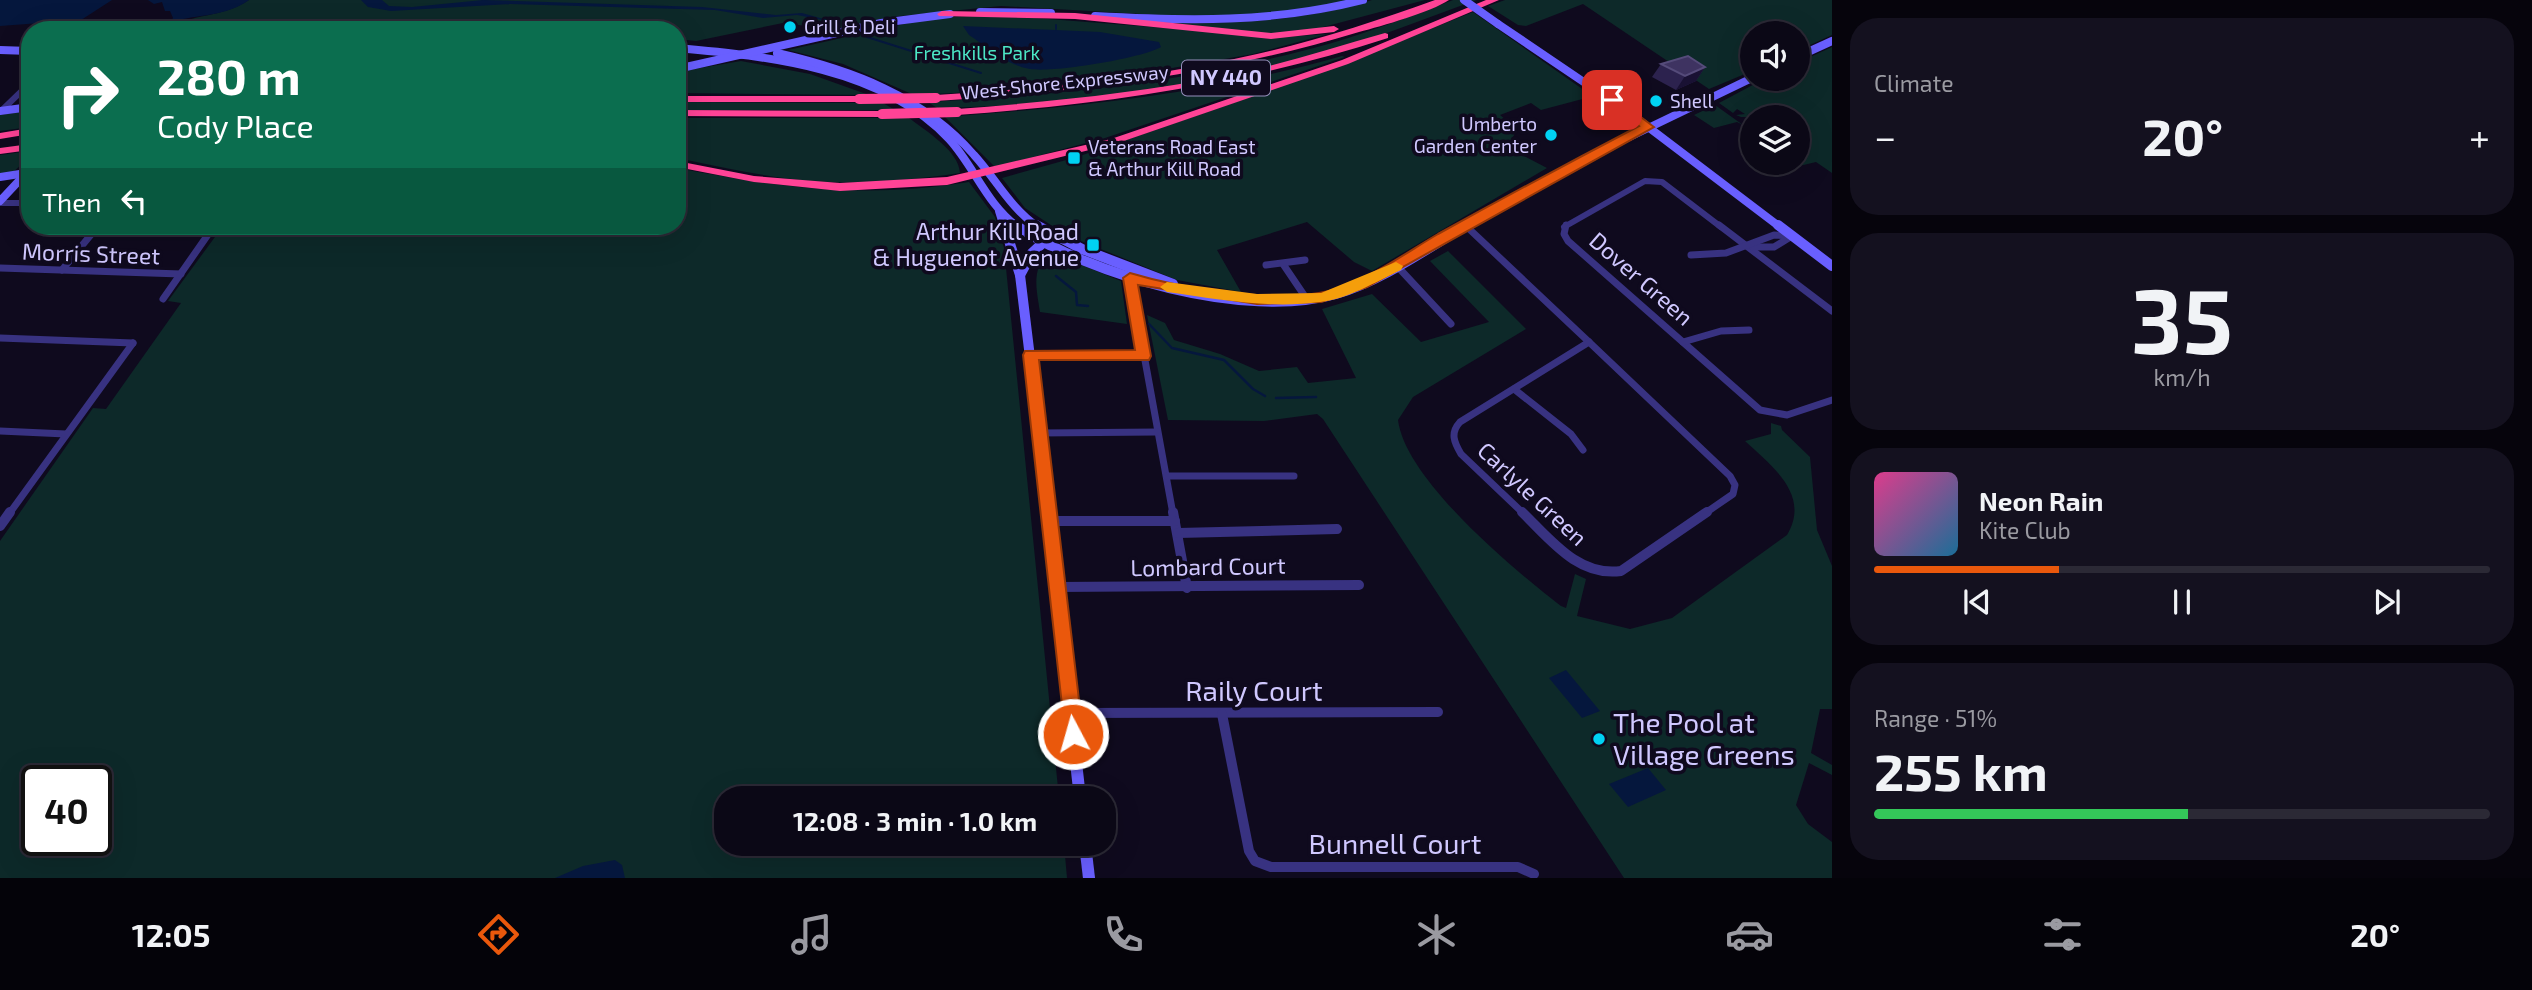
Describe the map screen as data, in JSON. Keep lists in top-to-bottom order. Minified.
{"streets":{"highway":["NY 440","West Shore Expressway"],"street":["Morris Street","Dover Green","Carlyle Green","Lombard Court","Raily Court","Bunnell Court"]},"crossings":[["Raily Court","Bunnell Court"]],"parks":["Freshkills Park"],"places":{"other":["Grill & Deli","Shell","Umberto Garden Center","The Pool at Village Greens"],"transit":["Veterans Road East & Arthur Kill Road","Arthur Kill Road & Huguenot Avenue"]},"page":{"tile":["Climate",["35","km/h"],["Range · 51%","255 km"]],"turn":["280 m","Cody Place"],"heat":["−","20°","+"],"then":"Then","song":["Neon Rain","Kite Club"],"limit":"40","trip":"12:08 · 3 min · 1.0 km","tabs":["12:05","20°"]}}
